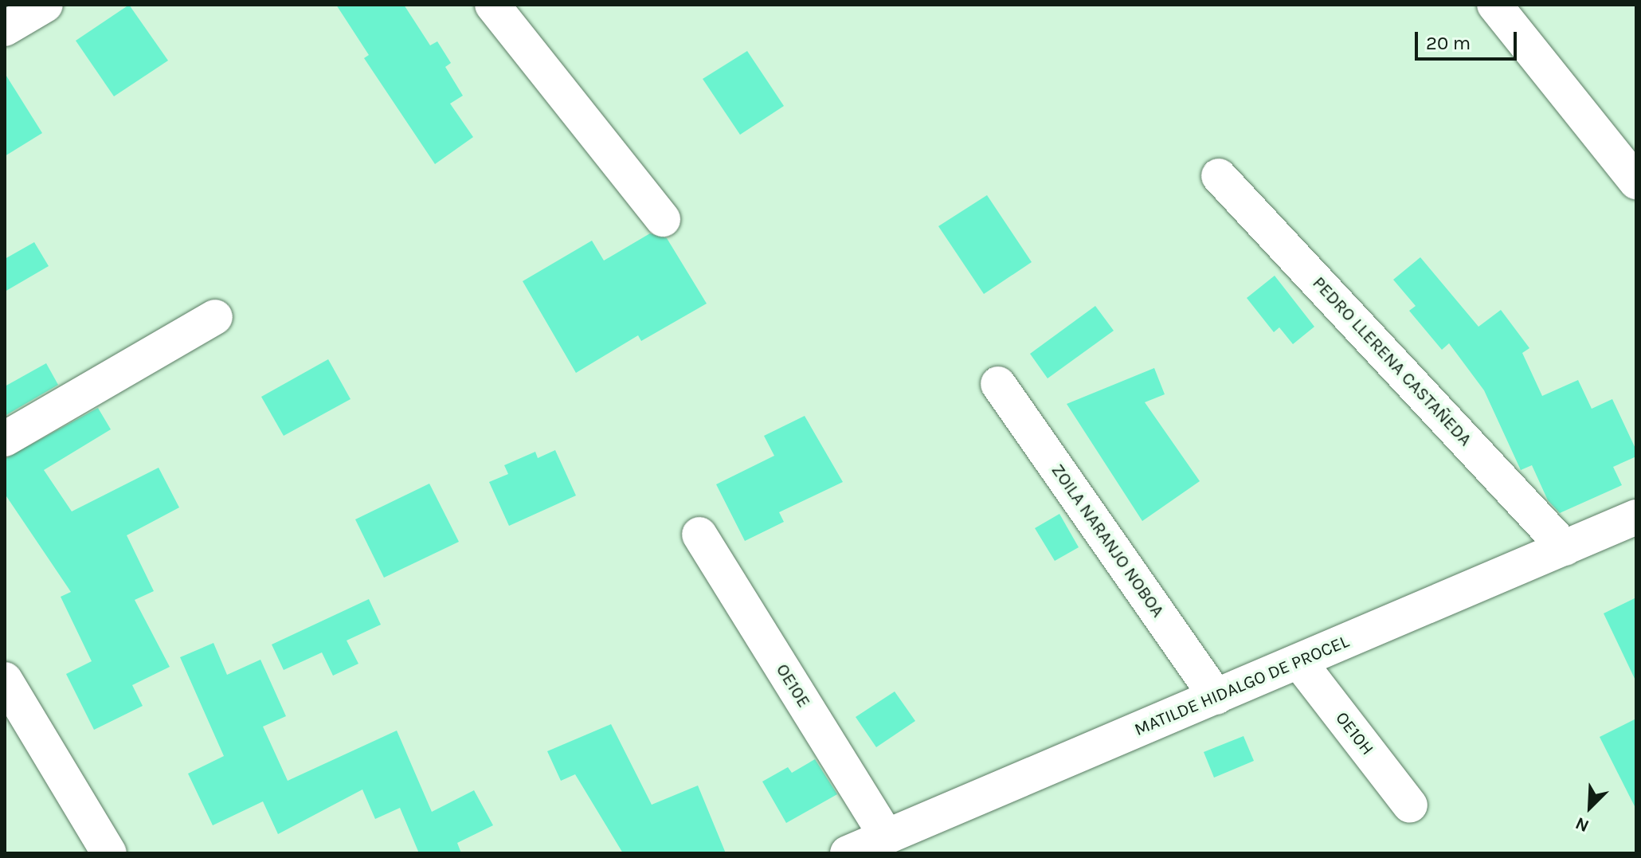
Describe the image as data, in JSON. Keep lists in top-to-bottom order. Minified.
{"streets":{"street":["PEDRO LLERENA CASTAÑEDA","ZOILA NARANJO NOBOA","OE10E","MATILDE HIDALGO DE PROCEL","OE10H"]},"crossings":[["PEDRO LLERENA CASTAÑEDA","MATILDE HIDALGO DE PROCEL"],["ZOILA NARANJO NOBOA","MATILDE HIDALGO DE PROCEL"],["OE10E","MATILDE HIDALGO DE PROCEL"],["MATILDE HIDALGO DE PROCEL","OE10H"]],"scale_bar":"20 m","north":"bottom left"}
